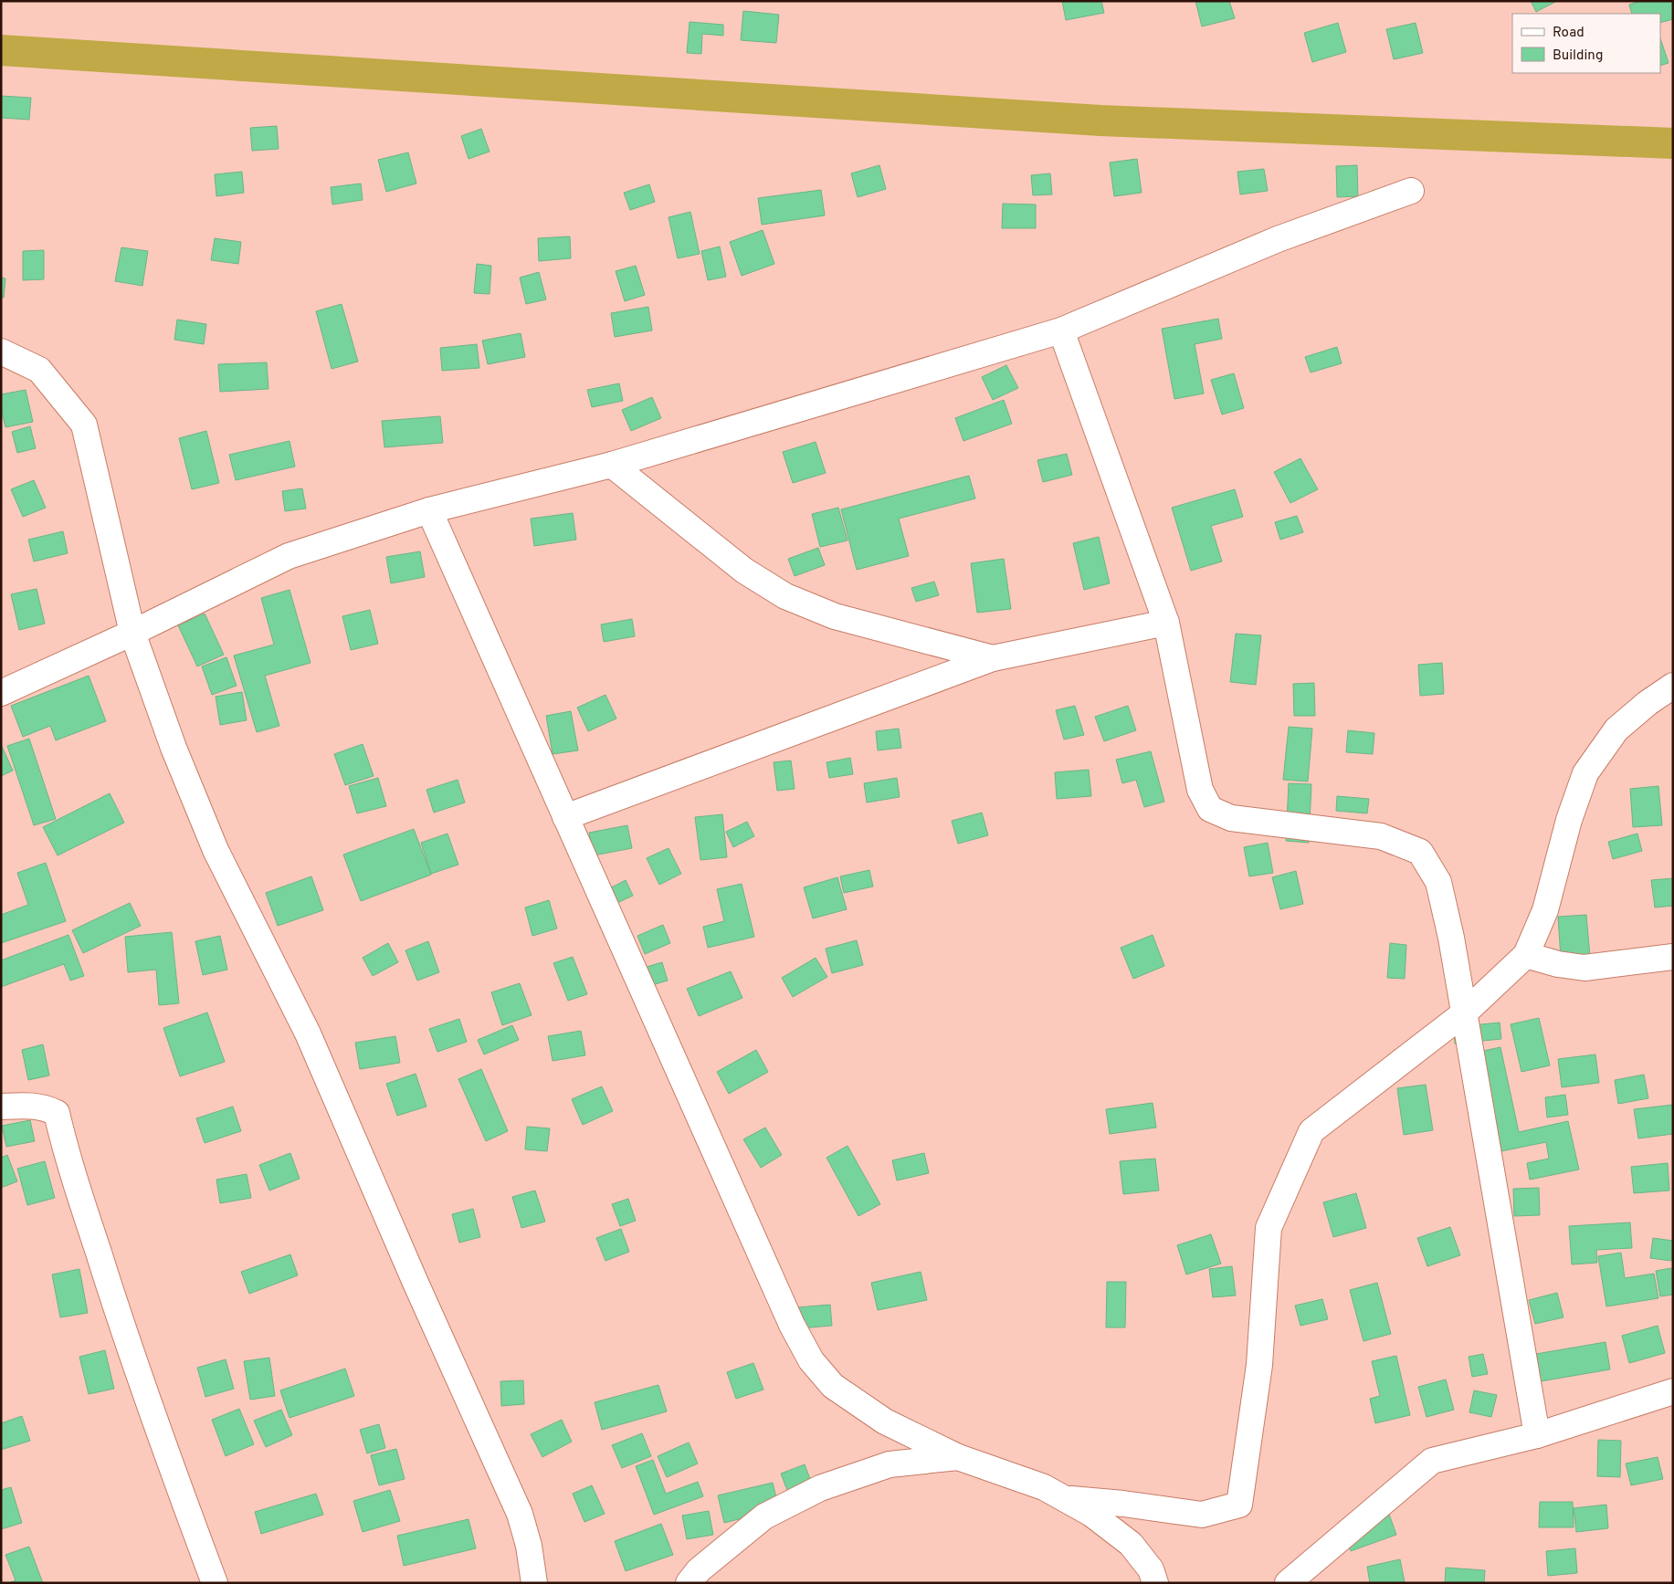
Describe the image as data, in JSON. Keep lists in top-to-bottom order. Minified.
{"legend":["Road","Building"]}
